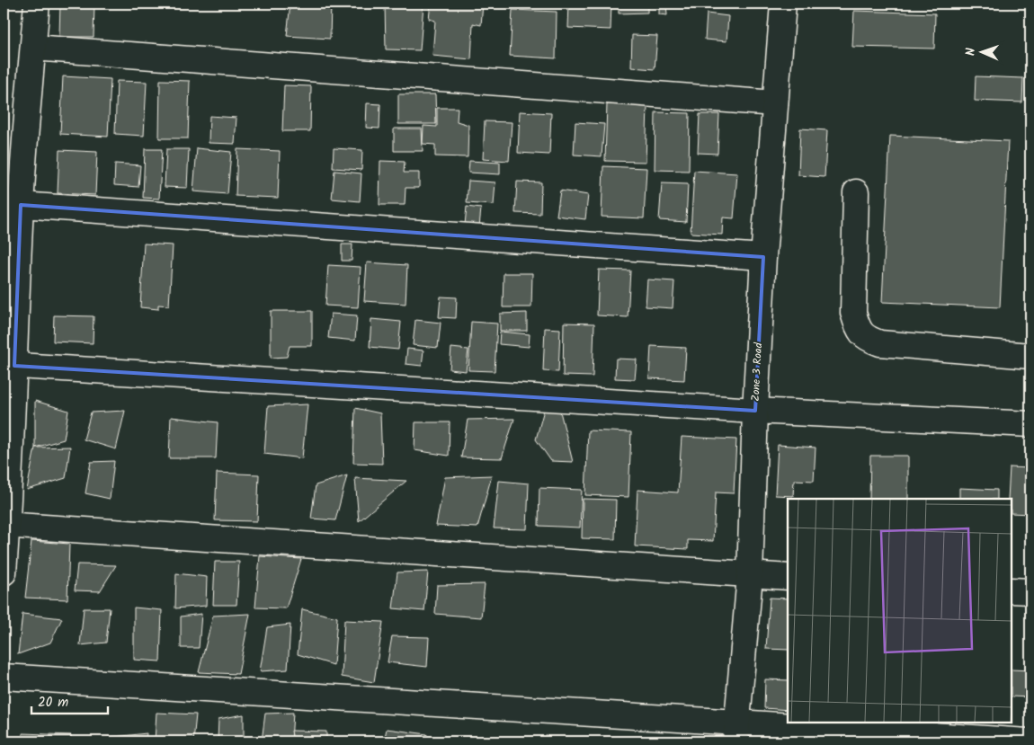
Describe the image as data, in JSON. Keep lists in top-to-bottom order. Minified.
{"streets":{"street":["Zone 3 Road"]},"scale_bar":"20 m","north":"left"}
